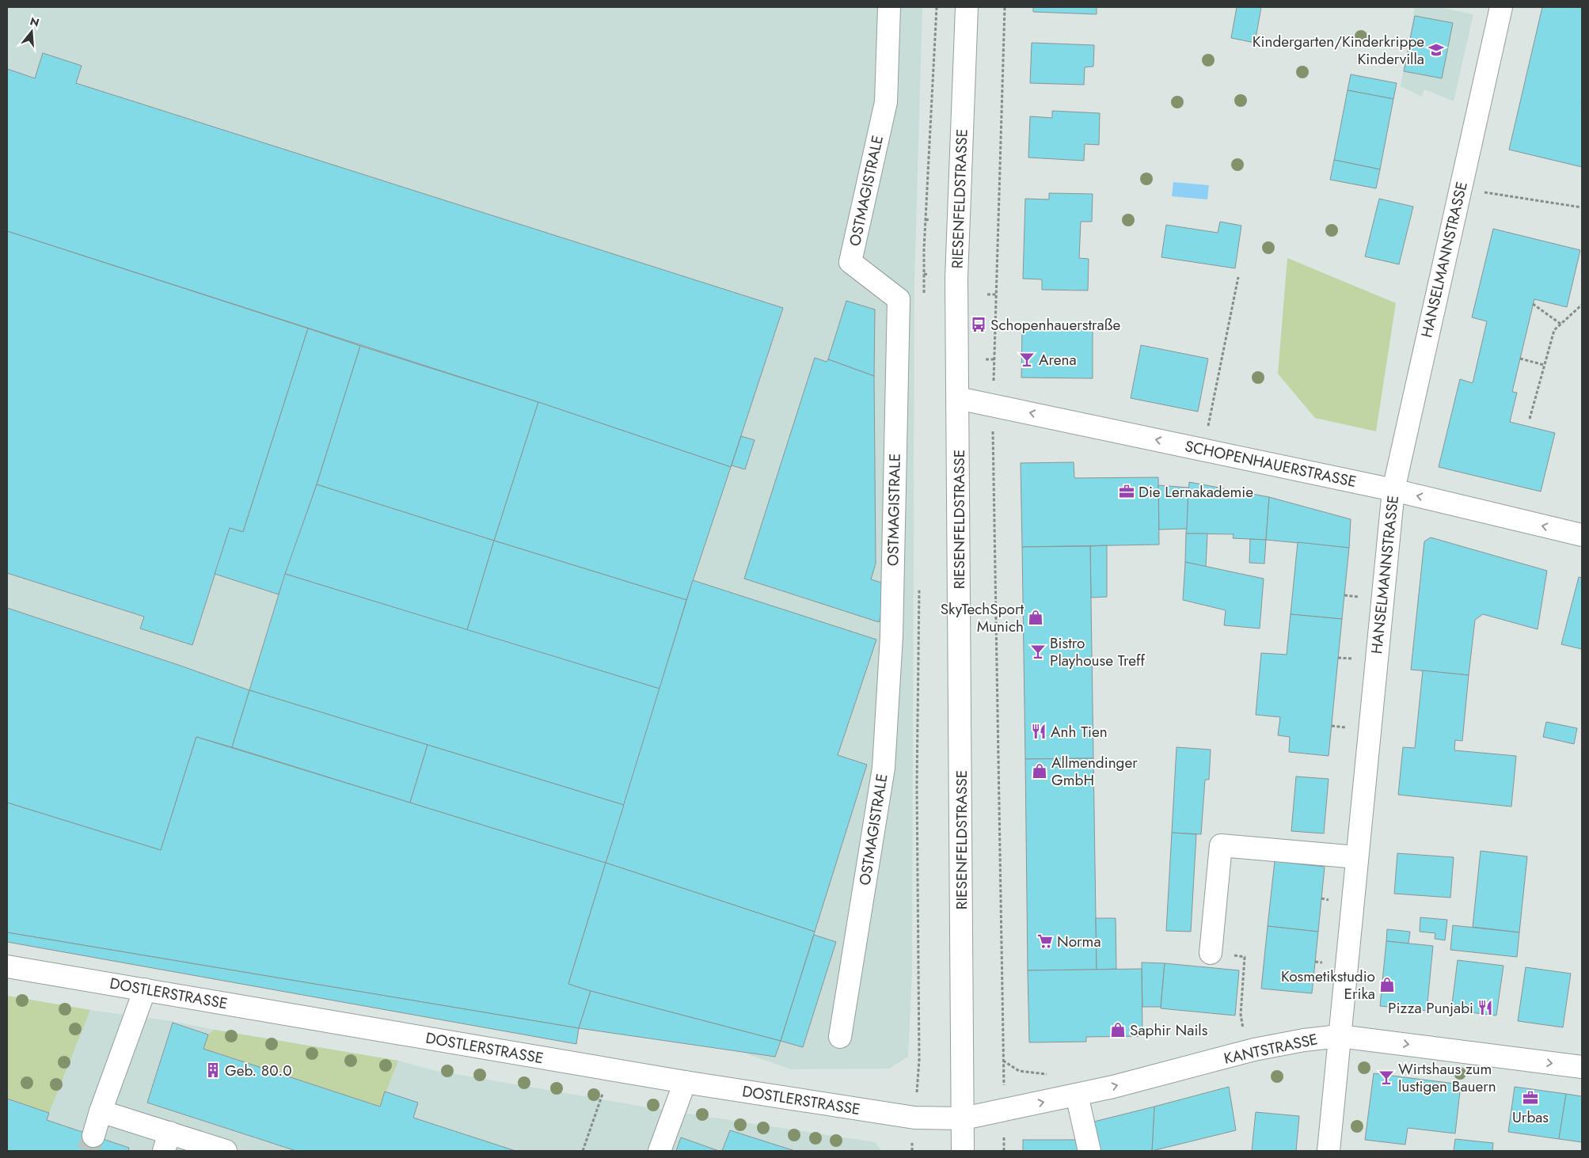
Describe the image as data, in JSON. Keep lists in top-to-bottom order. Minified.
{"streets":{"street":["OSTMAGISTRALE","RIESENFELDSTRASSE","HANSELMANNSTRASSE","SCHOPENHAUERSTRASSE","DOSTLERSTRASSE","KANTSTRASSE"]},"crossings":[["RIESENFELDSTRASSE","SCHOPENHAUERSTRASSE"],["RIESENFELDSTRASSE","DOSTLERSTRASSE"],["RIESENFELDSTRASSE","KANTSTRASSE"],["HANSELMANNSTRASSE","SCHOPENHAUERSTRASSE"],["HANSELMANNSTRASSE","KANTSTRASSE"],["DOSTLERSTRASSE","KANTSTRASSE"]],"one_way":["SCHOPENHAUERSTRASSE","KANTSTRASSE"],"places":{"school or university":["Kindergarten/Kinderkrippe Kindervilla"],"bus stop":["Schopenhauerstraße"],"bar":["Arena","Bistro Playhouse Treff","Wirtshaus zum lustigen Bauern"],"office":["Die Lernakademie","Urbas"],"shop":["SkyTechSport Munich","Allmendinger GmbH","Kosmetikstudio Erika","Saphir Nails"],"restaurant":["Anh Tien","Pizza Punjabi"],"supermarket":["Norma"],"building":["Geb. 80.0"]},"north":"top"}
